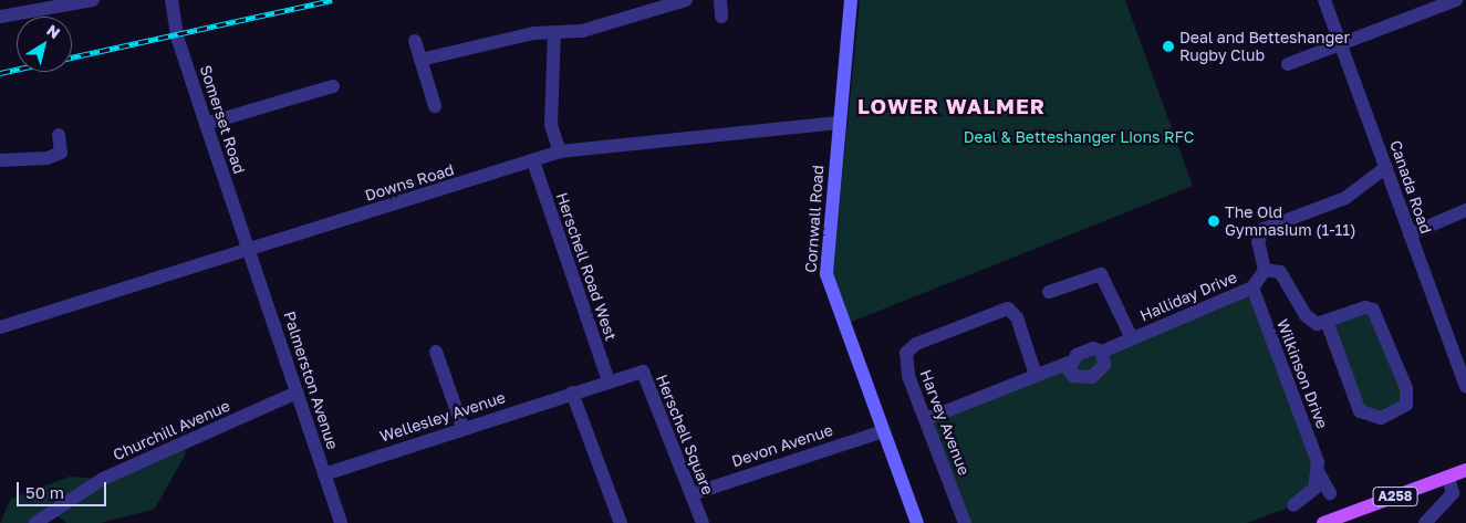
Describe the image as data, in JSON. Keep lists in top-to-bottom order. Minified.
{"streets":{"main road":["Cornwall Road","A258"],"street":["Somerset Road","Downs Road","Canada Road","Herschell Road West","Halliday Drive","Wilkinson Drive","Palmerston Avenue","Wellesley Avenue","Harvey Avenue","Churchill Avenue","Herschell Square","Devon Avenue"]},"crossings":[["Somerset Road","Downs Road"],["Somerset Road","Palmerston Avenue"],["Downs Road","Cornwall Road"],["Downs Road","Herschell Road West"],["Downs Road","Palmerston Avenue"],["Cornwall Road","Devon Avenue"],["Herschell Road West","Herschell Square"],["Halliday Drive","Wilkinson Drive"],["Halliday Drive","Harvey Avenue"],["Palmerston Avenue","Wellesley Avenue"],["Palmerston Avenue","Churchill Avenue"],["Wellesley Avenue","Herschell Square"],["Herschell Square","Devon Avenue"]],"districts":["LOWER WALMER"],"parks":["Deal & Betteshanger Lions RFC"],"places":["Deal and Betteshanger Rugby Club","The Old Gymnasium (1-11)"],"scale_bar":"50 m","north":"top right"}
